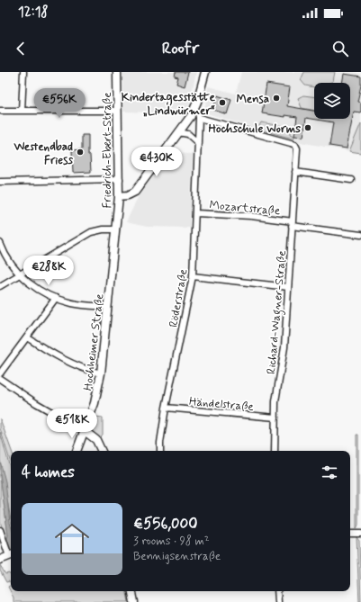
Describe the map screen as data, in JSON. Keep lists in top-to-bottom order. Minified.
{"streets":{"street":["Friedrich-Ebert-Straße","Mozartstraße","Röderstraße","Richard-Wagner-Straße","Hochheimer Straße","Händelstraße"]},"crossings":[["Friedrich-Ebert-Straße","Hochheimer Straße"],["Mozartstraße","Röderstraße"],["Mozartstraße","Richard-Wagner-Straße"],["Röderstraße","Richard-Wagner-Straße"],["Röderstraße","Händelstraße"],["Richard-Wagner-Straße","Händelstraße"]],"places":["Mensa","Kindertagesstätte „Lindwürmer“","Hochschule Worms","Westendbad Friess"],"page":{"status":"12:18","header":"Roofr","price":["€556K","€430K","€288K","€518K"],"heading":"4 homes","list":[{"name":"€556,000","note":"3 rooms · 98 m² · Bennigsenstraße"}]}}
